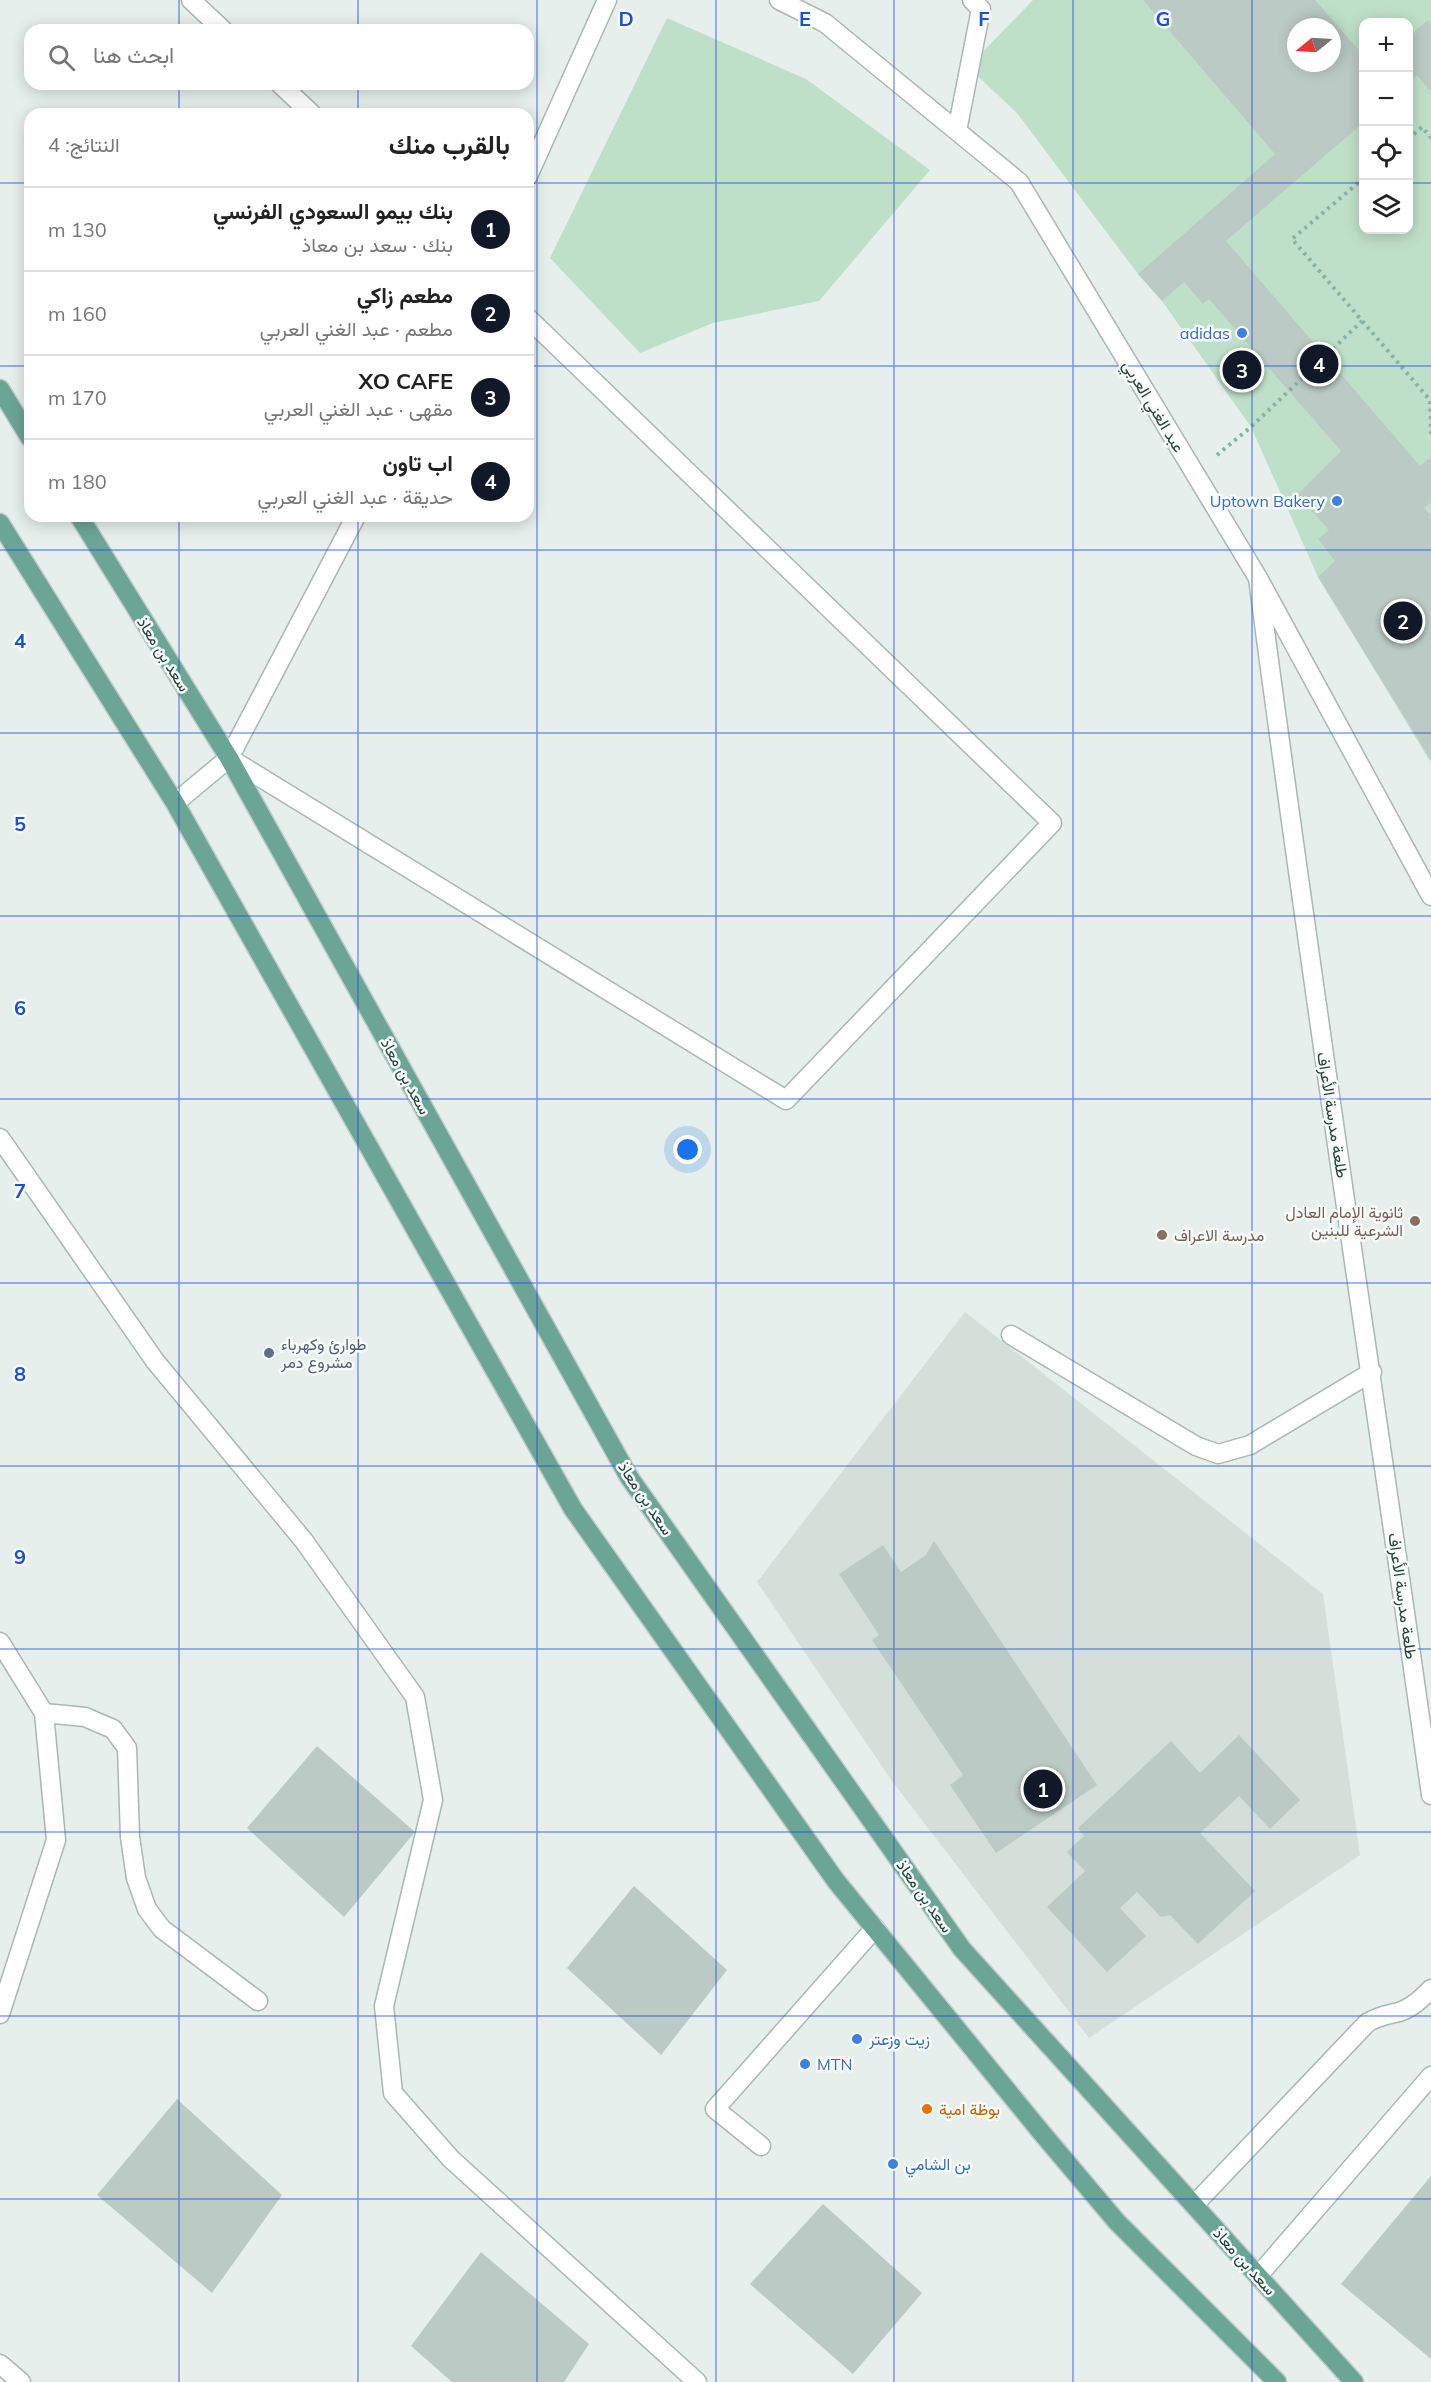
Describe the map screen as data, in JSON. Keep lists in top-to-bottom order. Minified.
{"streets":{"main road":["سعد بن معاذ"],"street":["عبد الغني العربي","طلعة مدرسة الأعراف"]},"crossings":[["عبد الغني العربي","طلعة مدرسة الأعراف"]],"places":["adidas","Uptown Bakery","ثانوية الإمام العادل الشرعية للبنين","مدرسة الاعراف","طوارئ وكهرباء مشروع دمر","زيت وزعتر","MTN","بوظة امية","بن الشامي"],"north":"left","page":{"map_buttons":["+","−"],"search":"ابحث هنا","heading":["بالقرب منك","النتائج: 4"],"list":[{"mark":"1","name":"بنك بيمو السعودي الفرنسي","note":"بنك · سعد بن معاذ","value":"130 m"},{"mark":"2","name":"مطعم زاكي","note":"مطعم · عبد الغني العربي","value":"160 m"},{"mark":"3","name":"XO CAFE","note":"مقهى · عبد الغني العربي","value":"170 m"},{"mark":"4","name":"اب تاون","note":"حديقة · عبد الغني العربي","value":"180 m"}],"pins":["4","3","2","1"]},"grid":{"columns":["D","E","F","G"],"rows":["4","5","6","7","8","9"]}}
